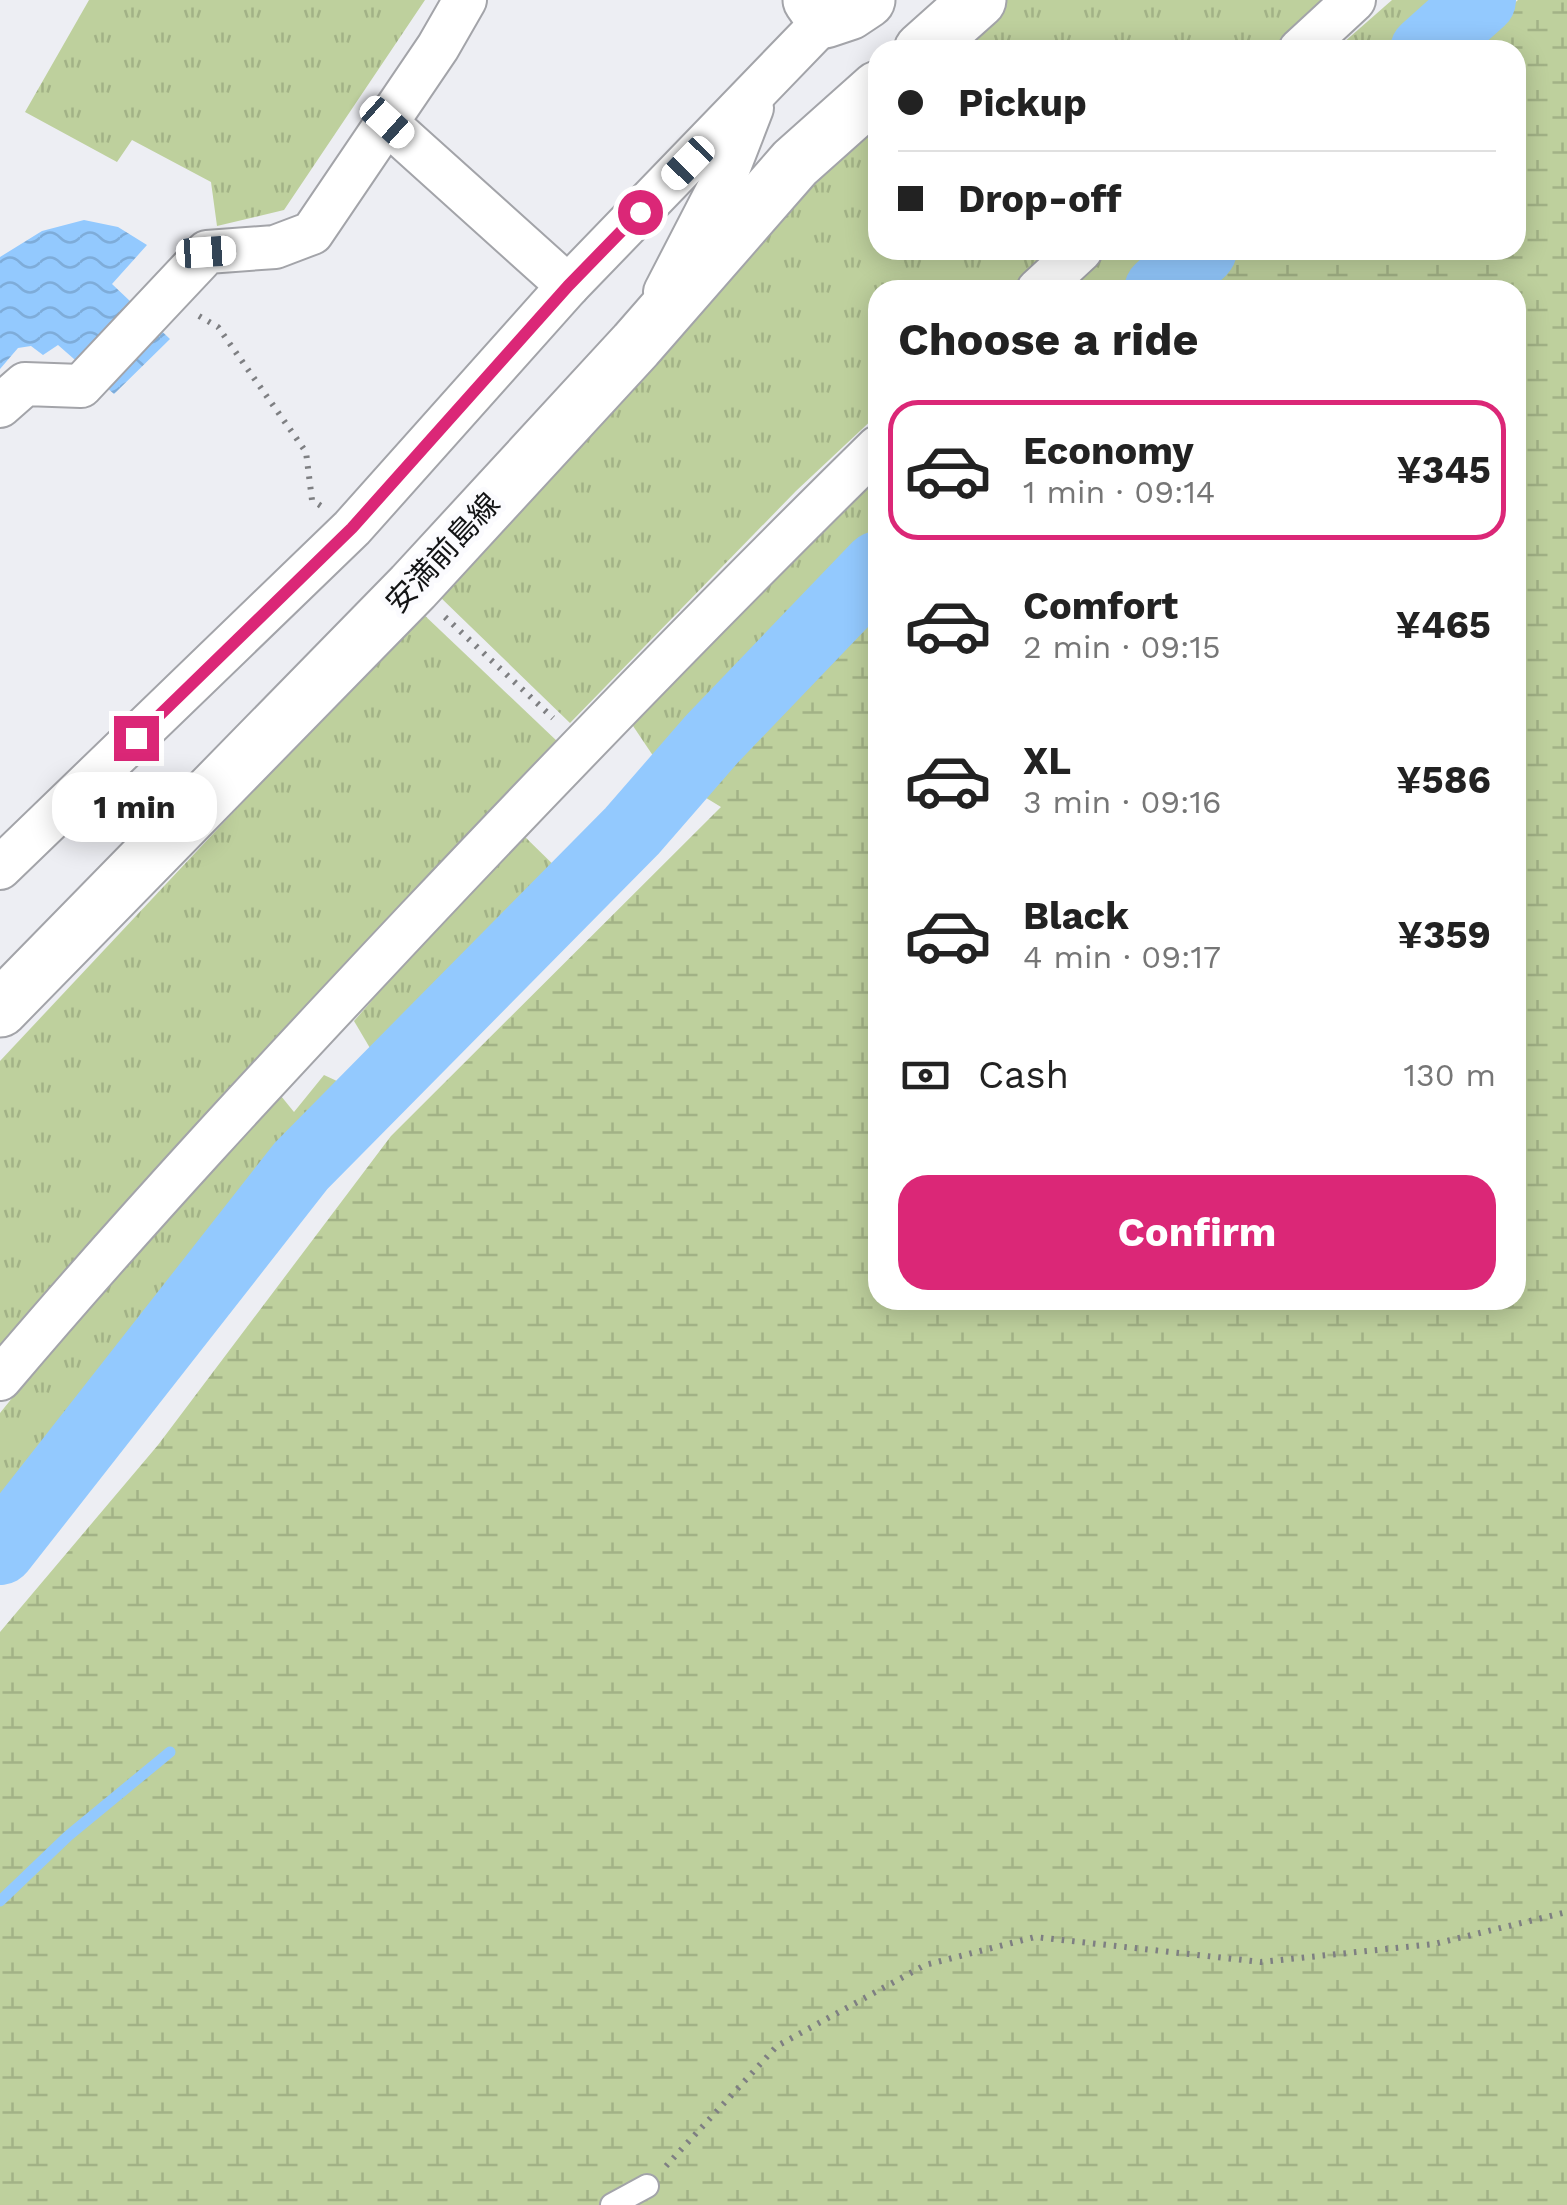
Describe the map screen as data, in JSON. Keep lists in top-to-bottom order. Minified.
{"streets":{"main road":["安満前島線"]},"page":{"banner":["Pickup","Drop-off"],"heading":"Choose a ride","list":[{"name":"Economy","note":"1 min · 09:14","value":"¥345"},{"name":"Comfort","note":"2 min · 09:15","value":"¥465"},{"name":"XL","note":"3 min · 09:16","value":"¥586"},{"name":"Black","note":"4 min · 09:17","value":"¥359"}],"bubble":"1 min","pay":["Cash","130 m"],"buttons":"Confirm"}}
